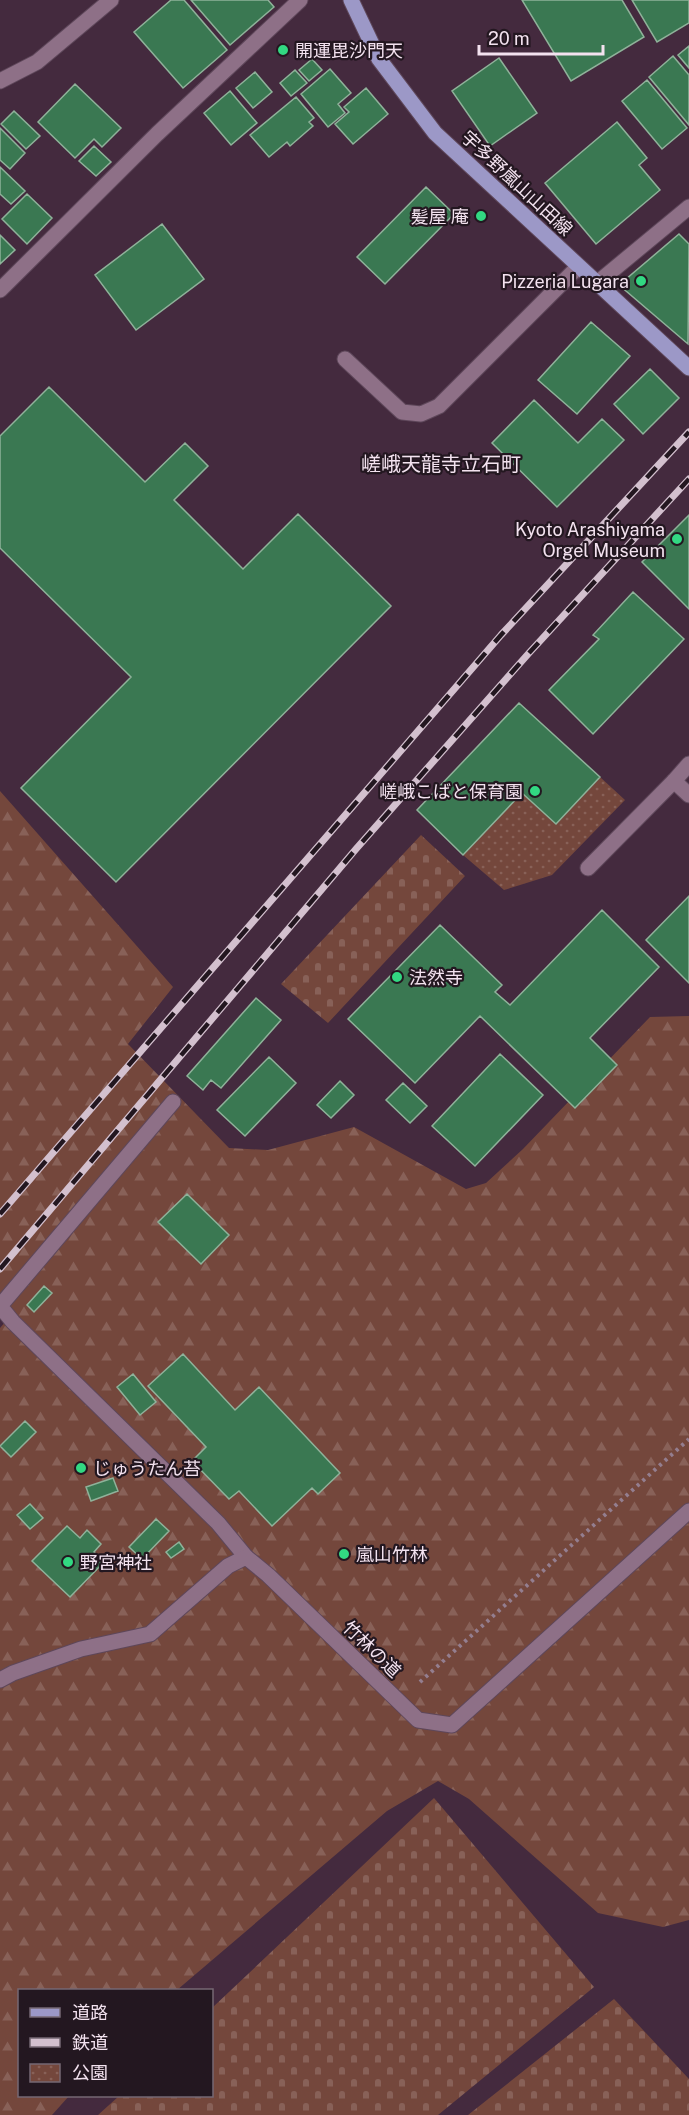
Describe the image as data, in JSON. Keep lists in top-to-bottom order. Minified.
{"streets":{"main road":["宇多野嵐山山田線"],"street":["竹林の道"]},"districts":["嵯峨天龍寺立石町"],"places":["開運毘沙門天","髪屋 庵","Pizzeria Lugara","Kyoto Arashiyama Orgel Museum","嵯峨こばと保育園","法然寺","じゅうたん苔","嵐山竹林","野宮神社"],"legend":["道路","鉄道","公園"],"scale_bar":"20 m"}
